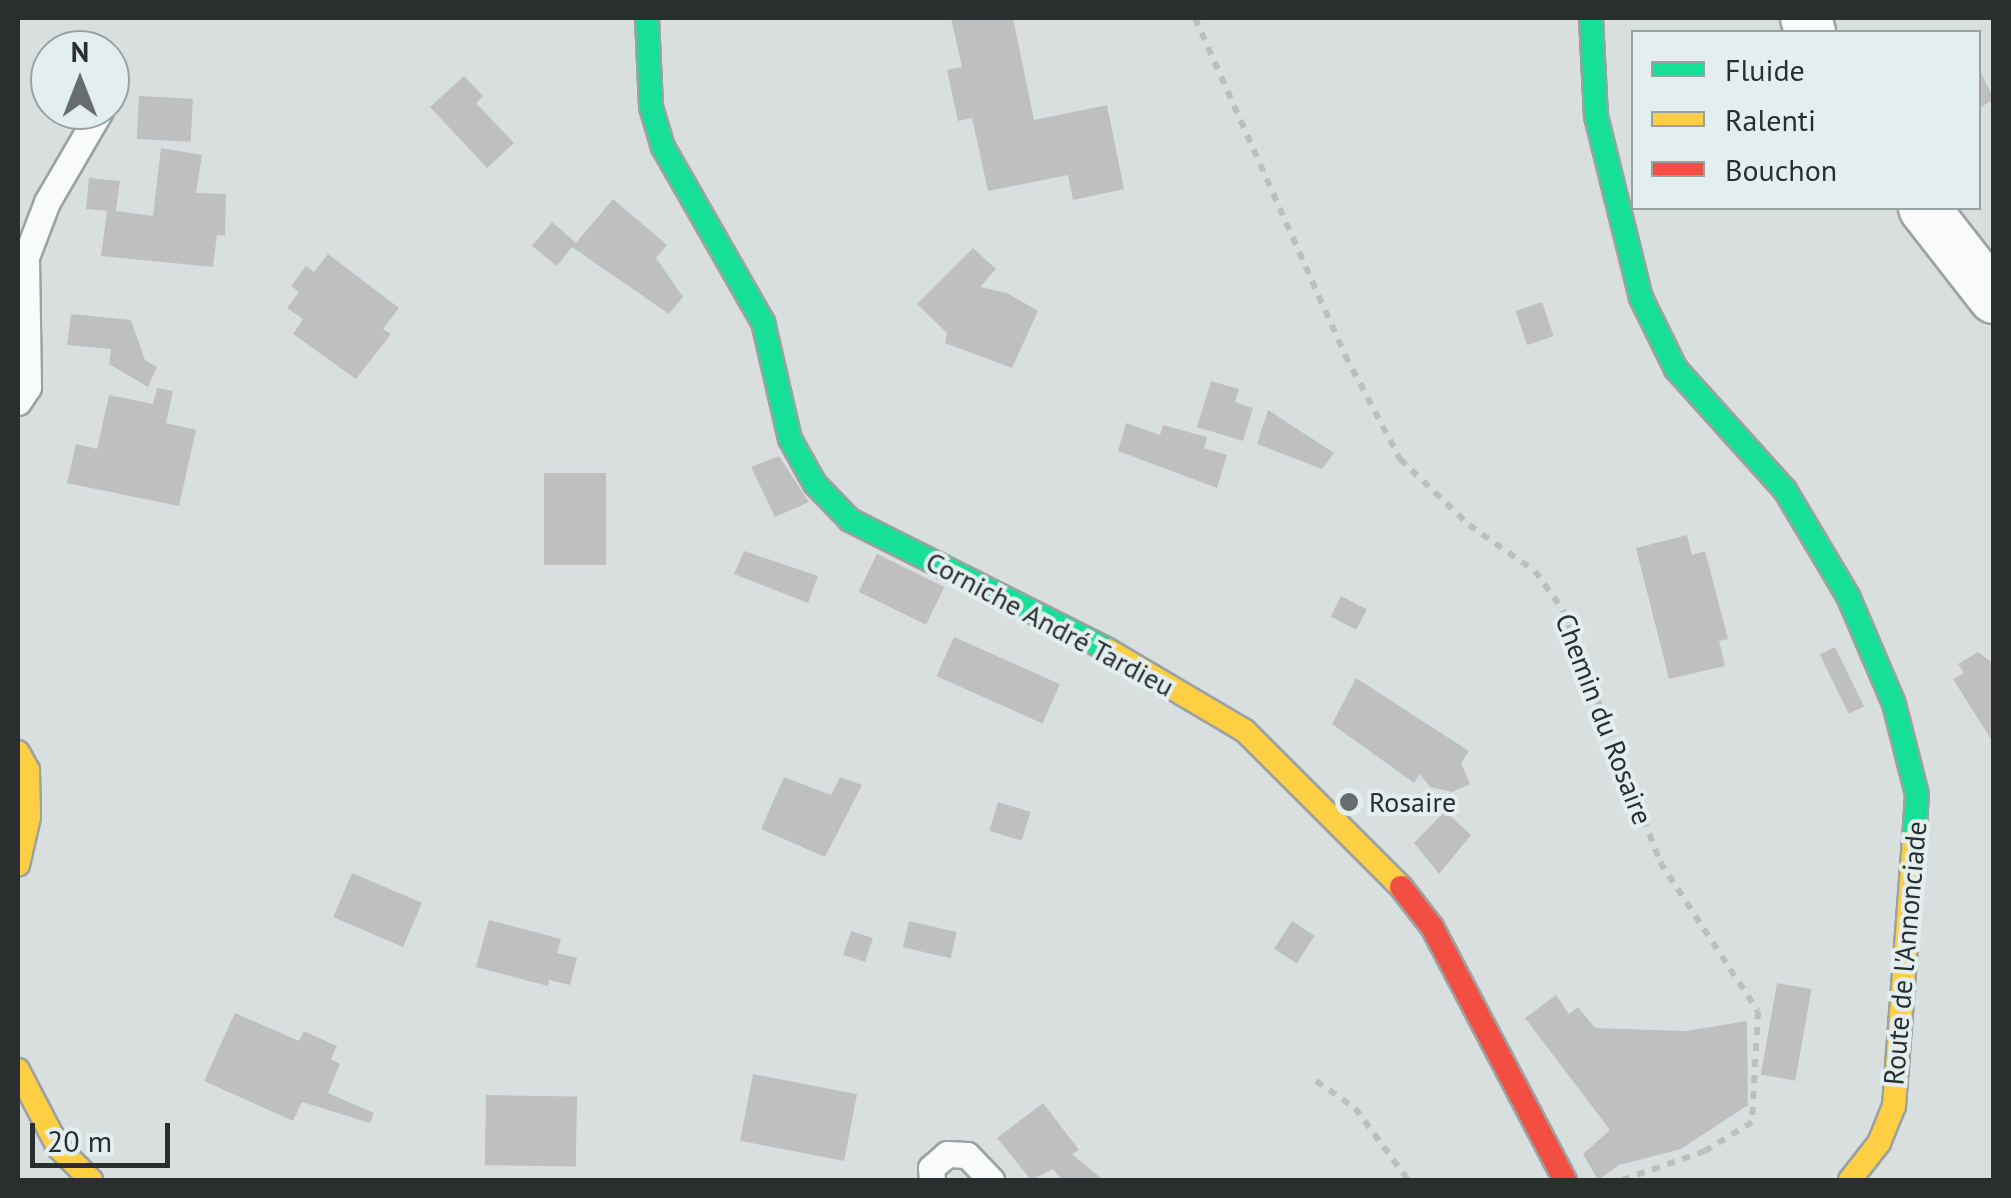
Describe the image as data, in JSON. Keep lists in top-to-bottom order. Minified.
{"streets":{"street":["Corniche André Tardieu","Route de l'Annonciade"],"path":["Chemin du Rosaire"]},"places":["Rosaire"],"legend":["Fluide","Ralenti","Bouchon"],"scale_bar":"20 m","north":"top"}
